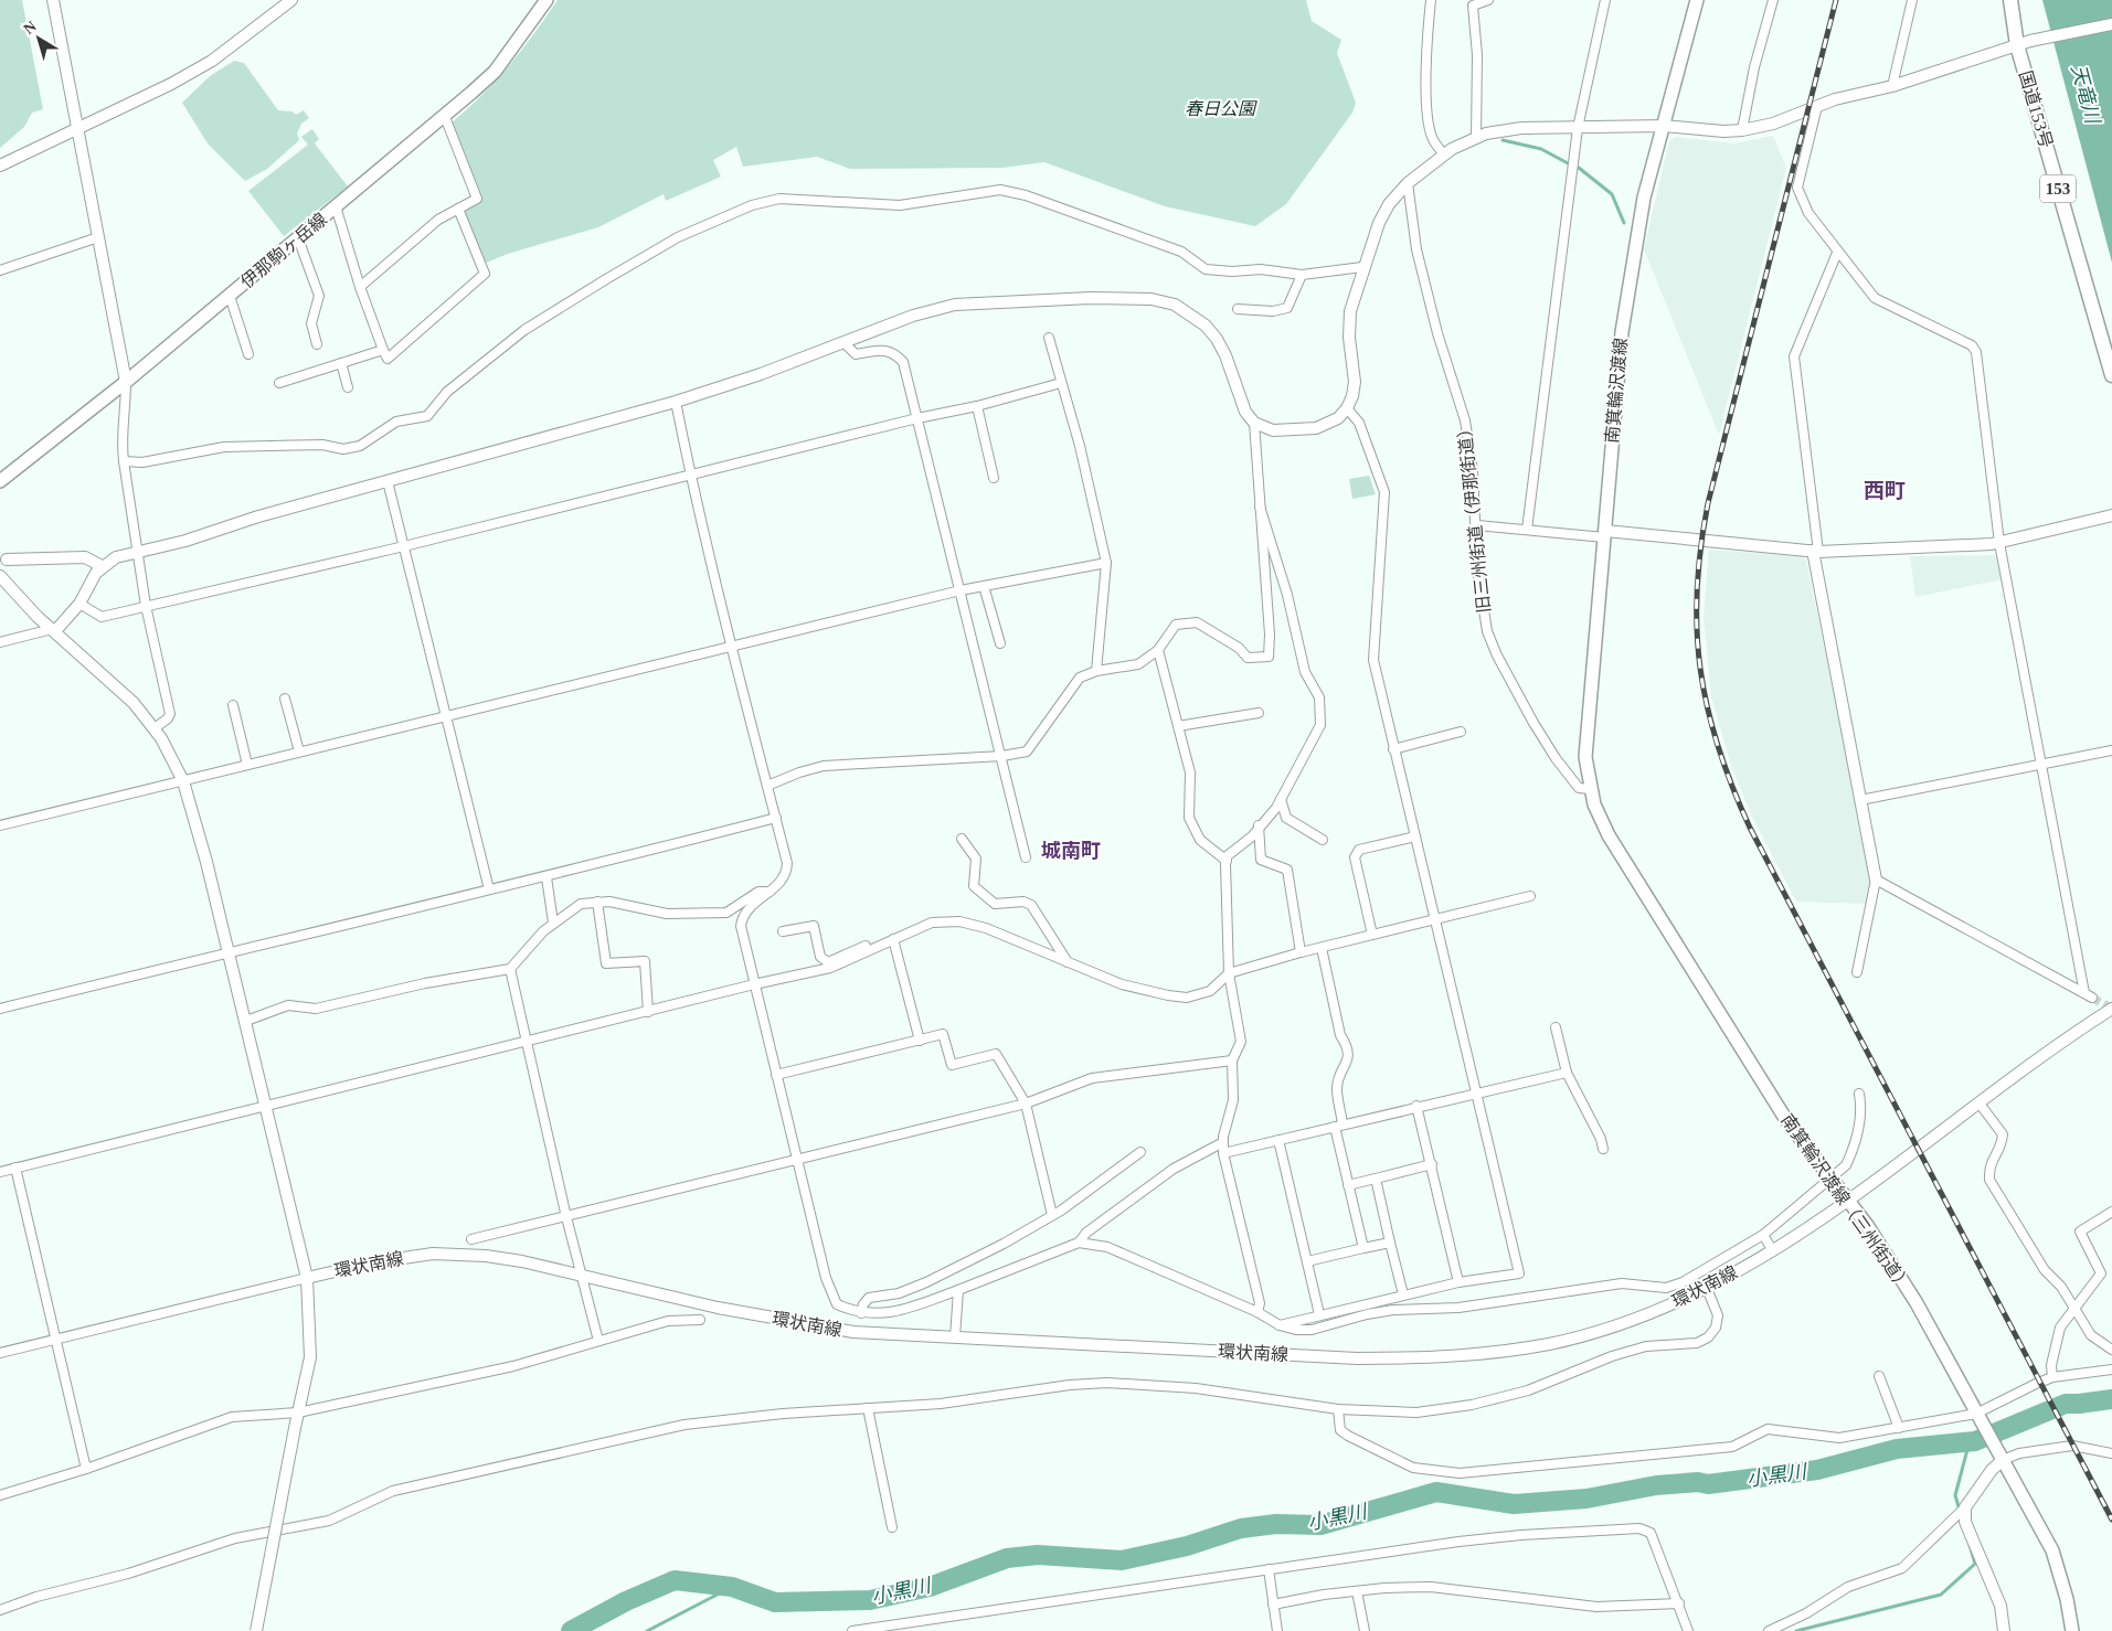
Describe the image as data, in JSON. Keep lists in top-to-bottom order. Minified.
{"streets":{"highway":["国道153号","153"],"main road":["伊那駒ヶ岳線","南箕輪沢渡線","南箕輪沢渡線（三州街道）"],"street":["旧三州街道（伊那街道）","環状南線"]},"crossings":[["南箕輪沢渡線","旧三州街道（伊那街道）"],["南箕輪沢渡線","南箕輪沢渡線（三州街道）"],["旧三州街道（伊那街道）","南箕輪沢渡線（三州街道）"],["南箕輪沢渡線（三州街道）","環状南線"]],"districts":["西町","城南町"],"water":["天竜川","小黒川"],"parks":["春日公園"],"north":"top left"}
